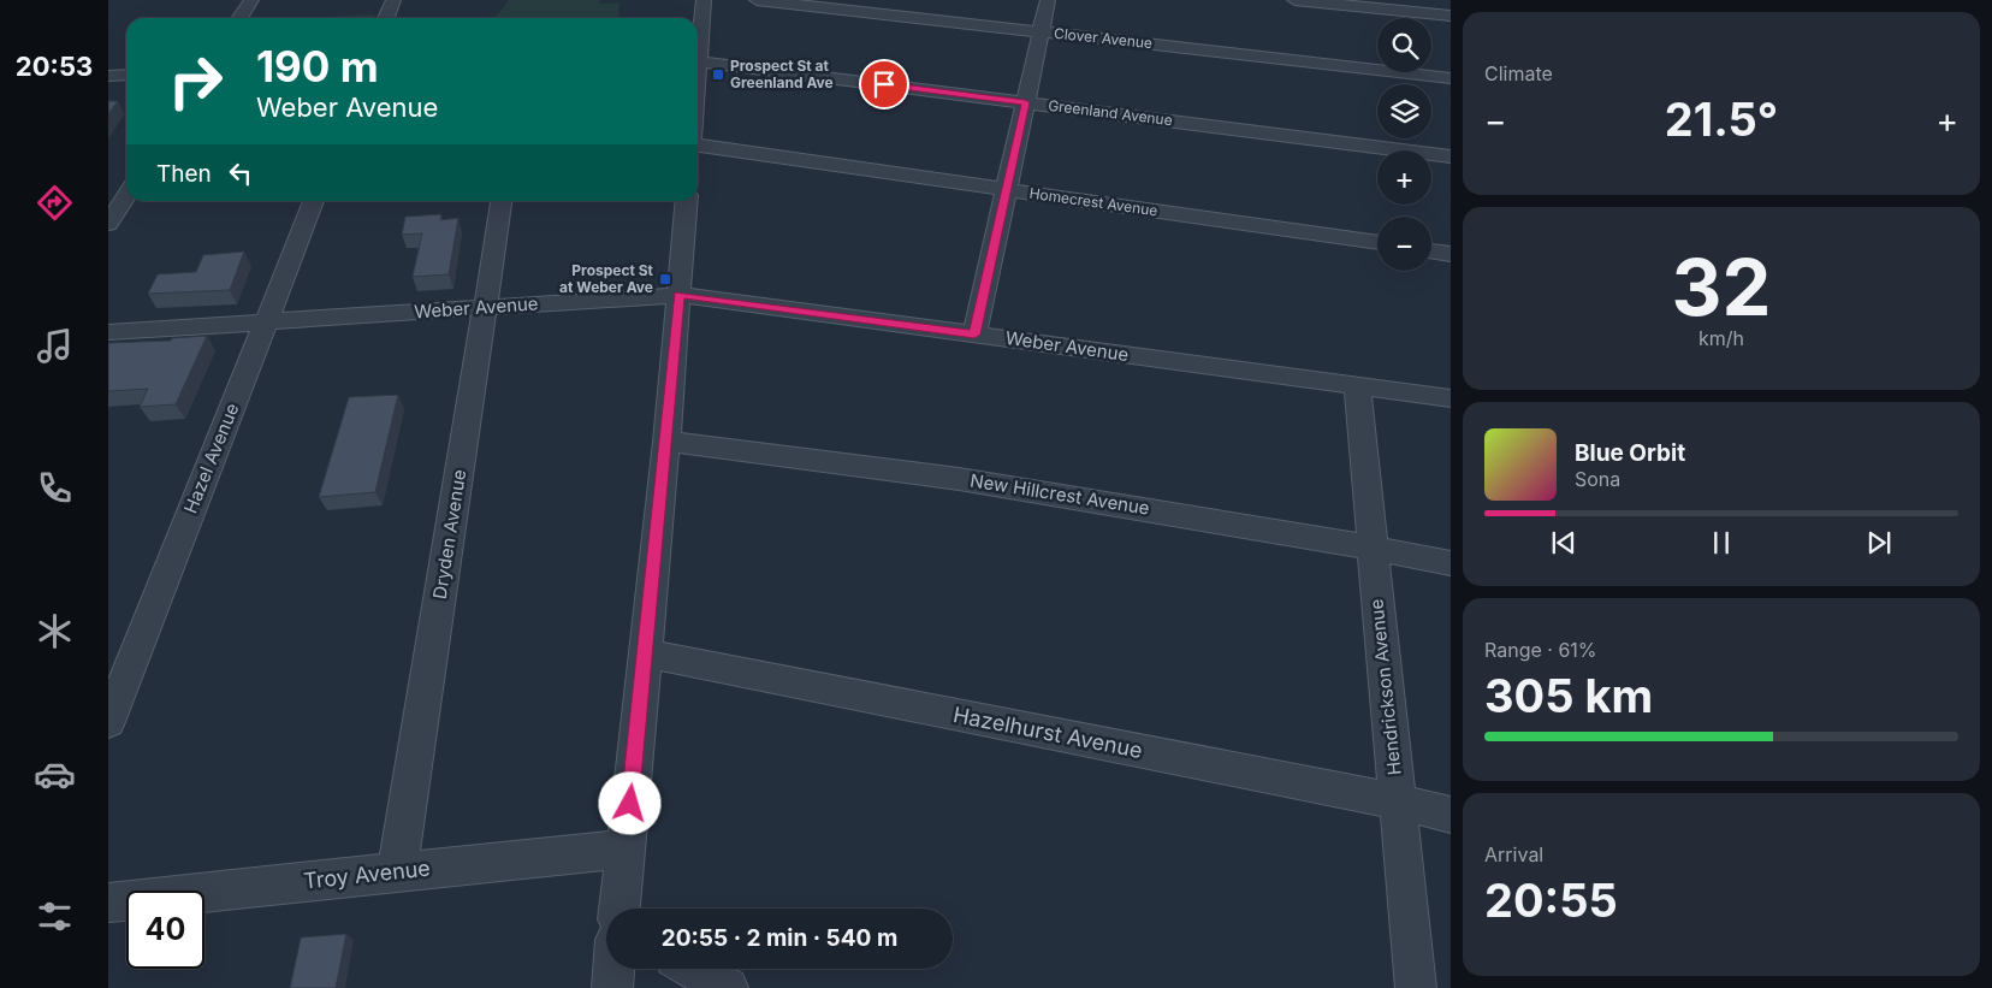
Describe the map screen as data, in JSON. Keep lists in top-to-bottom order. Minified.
{"streets":{"street":["Clover Avenue","Greenland Avenue","Homecrest Avenue","Weber Avenue","Hazel Avenue","New Hillcrest Avenue","Dryden Avenue","Hendrickson Avenue","Hazelhurst Avenue","Troy Avenue"]},"crossings":[["Weber Avenue","Hazel Avenue"],["Weber Avenue","Dryden Avenue"],["Weber Avenue","Hendrickson Avenue"],["New Hillcrest Avenue","Hendrickson Avenue"],["Dryden Avenue","Troy Avenue"],["Hendrickson Avenue","Hazelhurst Avenue"]],"places":{"transit":["Prospect St at Greenland Ave","Prospect St at Weber Ave"]},"page":{"tabs":"20:53","tile":["Climate",["32","km/h"],["Range · 61%","305 km"],["Arrival","20:55"]],"map_buttons":["+","−"],"turn":["190 m","Weber Avenue"],"heat":["−","21.5°","+"],"then":"Then","song":["Blue Orbit","Sona"],"limit":"40","trip":"20:55 · 2 min · 540 m"}}
